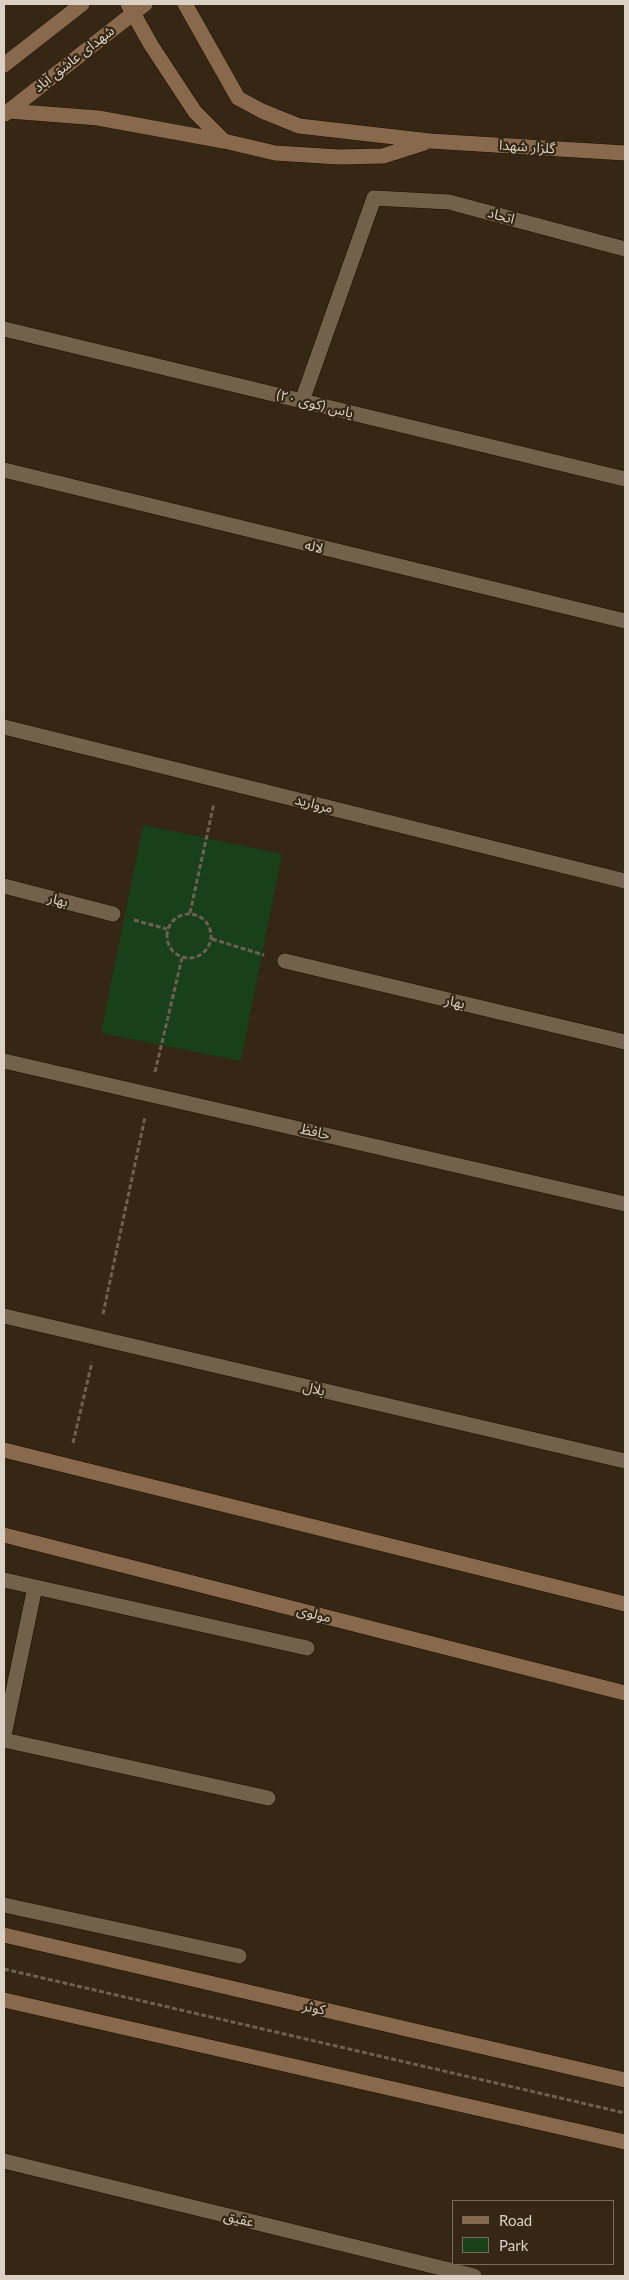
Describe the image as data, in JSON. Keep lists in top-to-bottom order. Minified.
{"streets":{"street":["شهدای عاشق آباد","گلزار شهدا","اتحاد","یاس (کوی ۲۰)","لاله","مروارید","بهار","حافظ","بلال","مولوی","کوثر","عقیق"]},"crossings":[["اتحاد","یاس (کوی ۲۰)"]],"legend":["Road","Park"]}
